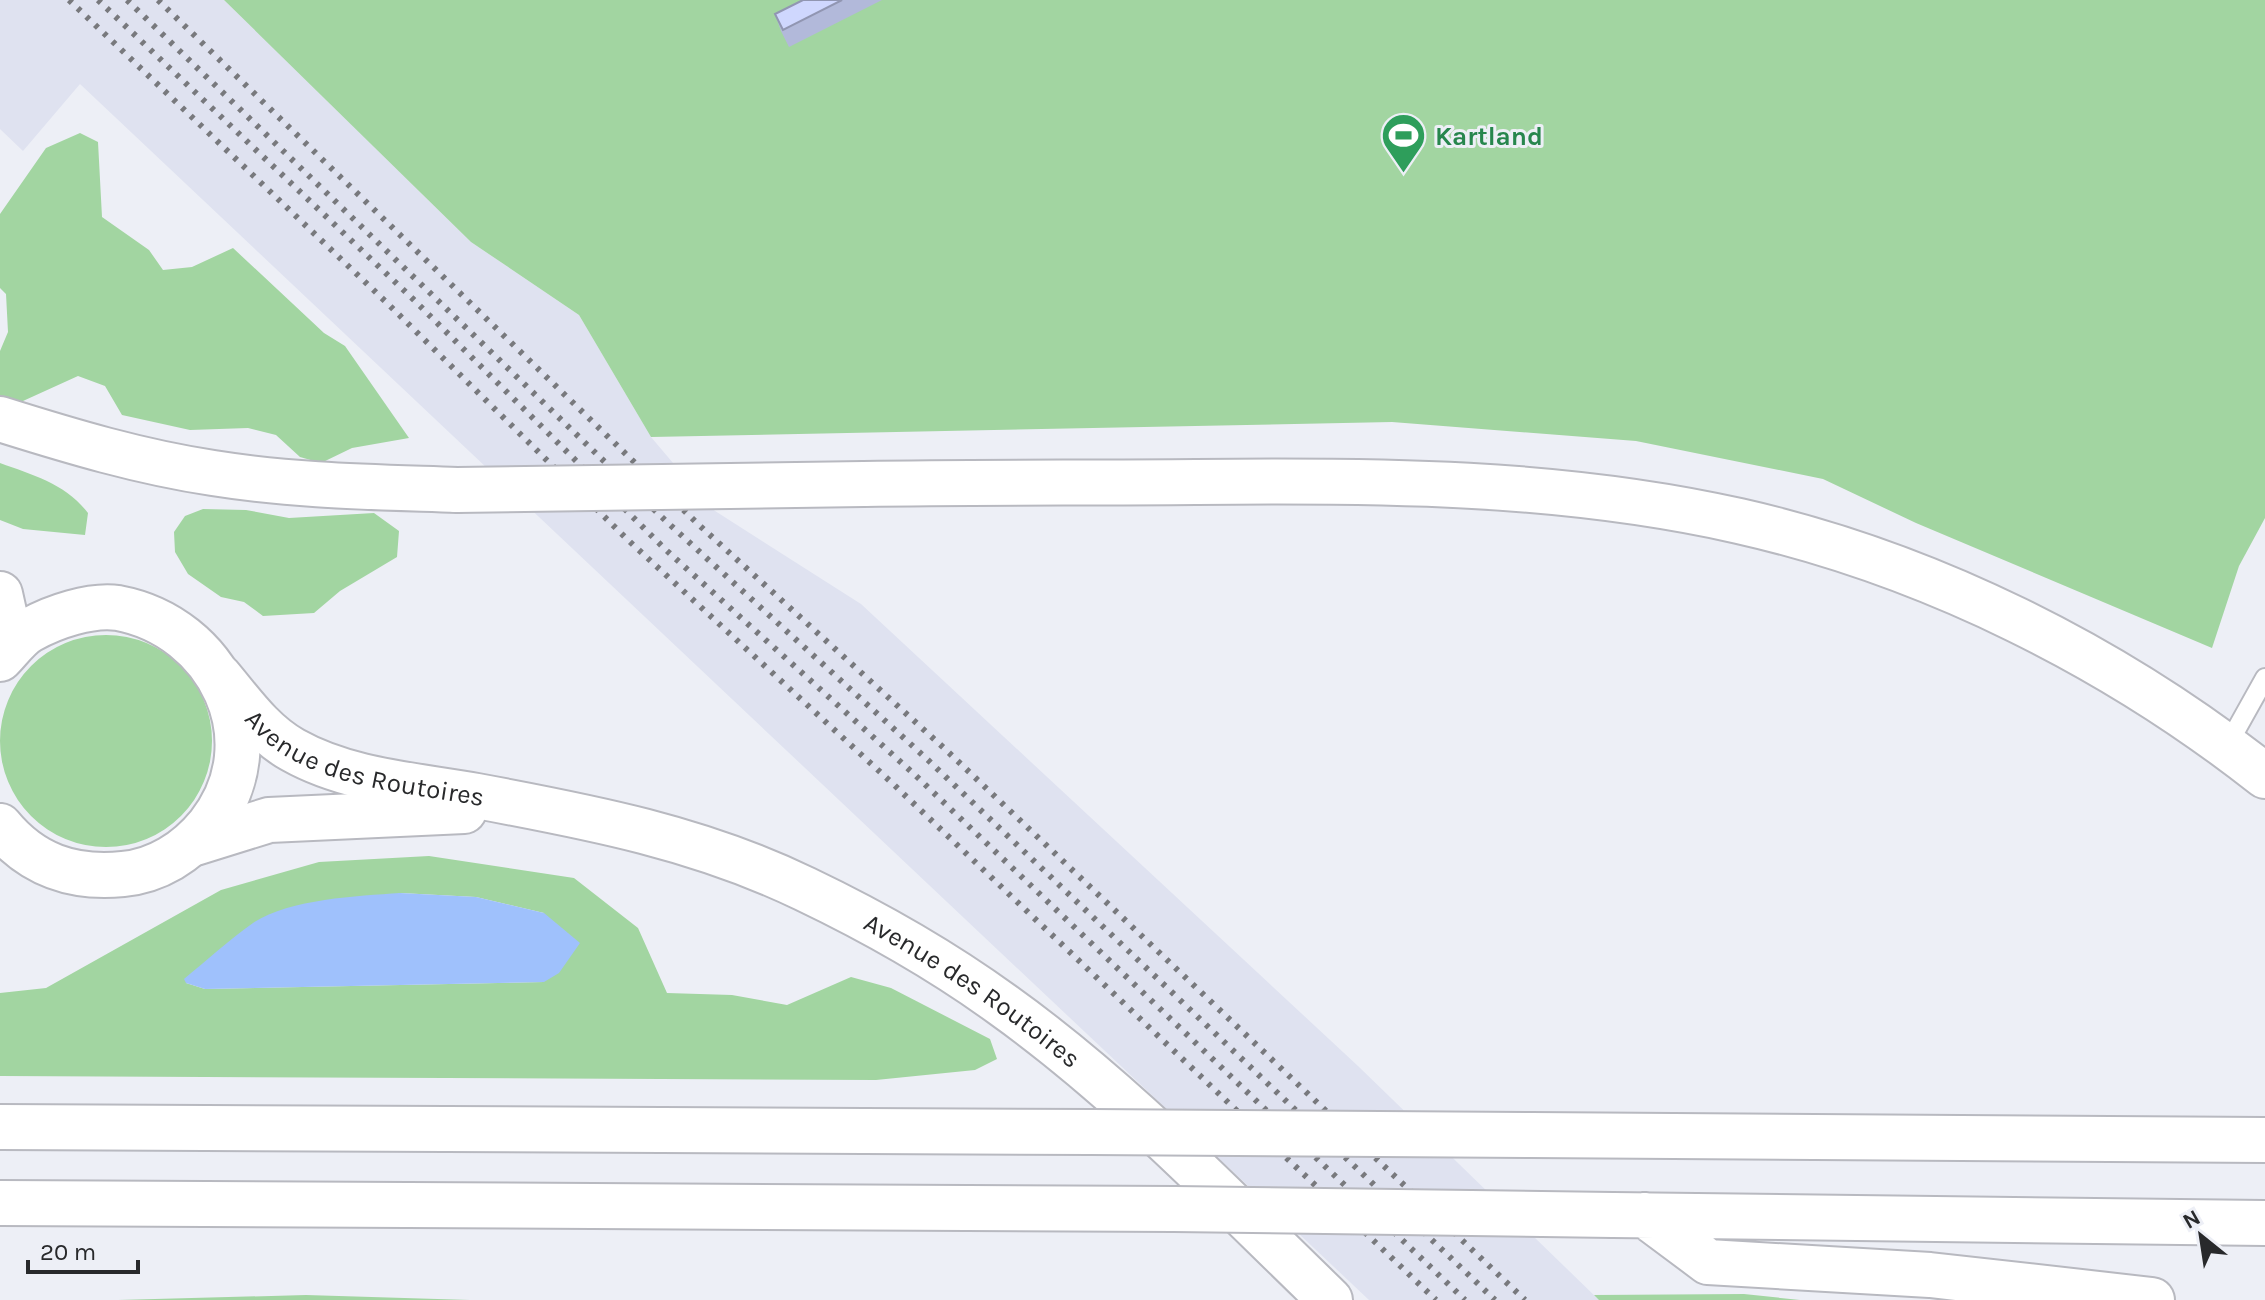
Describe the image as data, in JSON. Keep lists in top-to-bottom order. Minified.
{"streets":{"main road":["Avenue des Routoires"]},"places":{"sports":["Kartland"]},"scale_bar":"20 m","north":"top left"}
